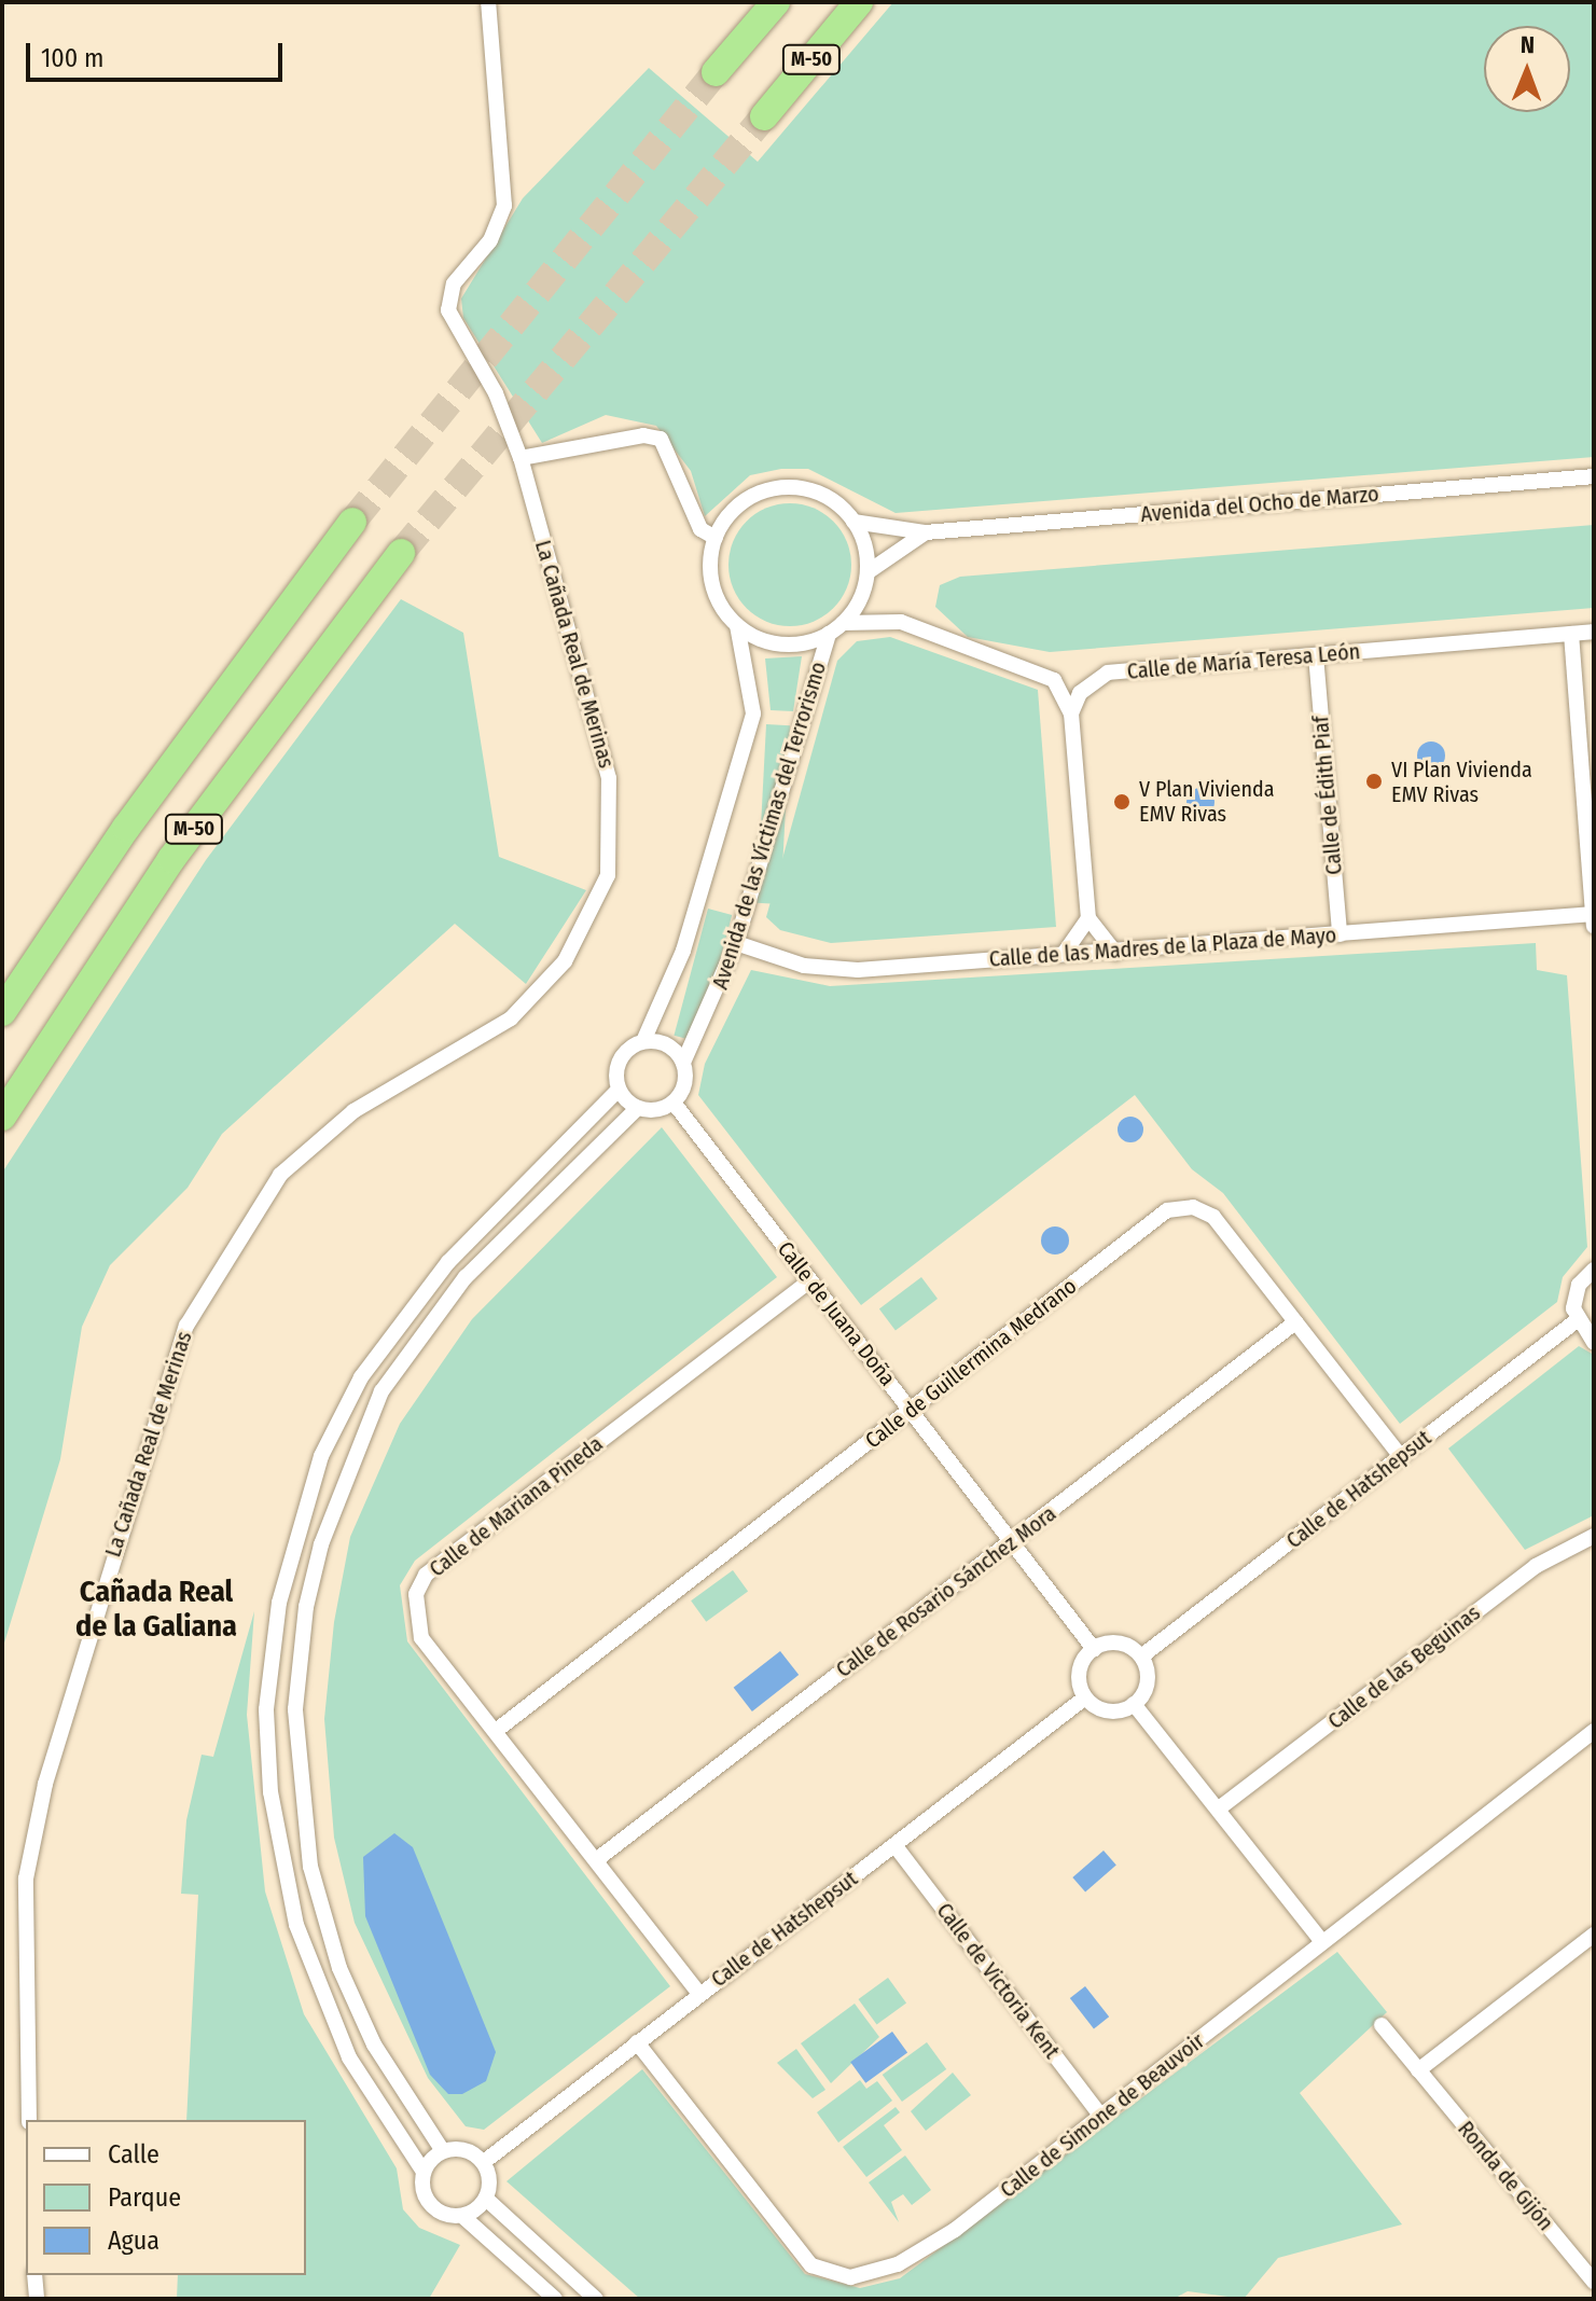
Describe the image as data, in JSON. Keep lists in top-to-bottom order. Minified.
{"streets":{"highway":["M-50"],"street":["Avenida del Ocho de Marzo","La Cañada Real de Merinas","Calle de María Teresa León","Calle de Édith Piaf","Avenida de las Víctimas del Terrorismo","Calle de las Madres de la Plaza de Mayo","Calle de Juana Doña","Calle de Guillermina Medrano","Calle de Hatshepsut","Calle de Mariana Pineda","Calle de Rosario Sánchez Mora","Calle de las Beguinas","Calle de Victoria Kent","Calle de Simone de Beauvoir","Ronda de Gijón"]},"crossings":[["Avenida del Ocho de Marzo","Avenida de las Víctimas del Terrorismo"],["Calle de María Teresa León","Calle de Édith Piaf"],["Calle de Édith Piaf","Calle de las Madres de la Plaza de Mayo"],["Avenida de las Víctimas del Terrorismo","Calle de las Madres de la Plaza de Mayo"],["Avenida de las Víctimas del Terrorismo","Calle de Juana Doña"],["Calle de Juana Doña","Calle de Guillermina Medrano"],["Calle de Juana Doña","Calle de Hatshepsut"],["Calle de Juana Doña","Calle de Mariana Pineda"],["Calle de Juana Doña","Calle de Rosario Sánchez Mora"],["Calle de Guillermina Medrano","Calle de Hatshepsut"],["Calle de Guillermina Medrano","Calle de Mariana Pineda"],["Calle de Guillermina Medrano","Calle de Rosario Sánchez Mora"],["Calle de Hatshepsut","Calle de Mariana Pineda"],["Calle de Hatshepsut","Calle de Victoria Kent"],["Calle de Hatshepsut","Calle de Simone de Beauvoir"],["Calle de Mariana Pineda","Calle de Rosario Sánchez Mora"],["Calle de Victoria Kent","Calle de Simone de Beauvoir"]],"districts":["Cañada Real de la Galiana"],"places":["VI Plan Vivienda EMV Rivas","V Plan Vivienda EMV Rivas"],"legend":["Calle","Parque","Agua"],"scale_bar":"100 m","north":"top"}
